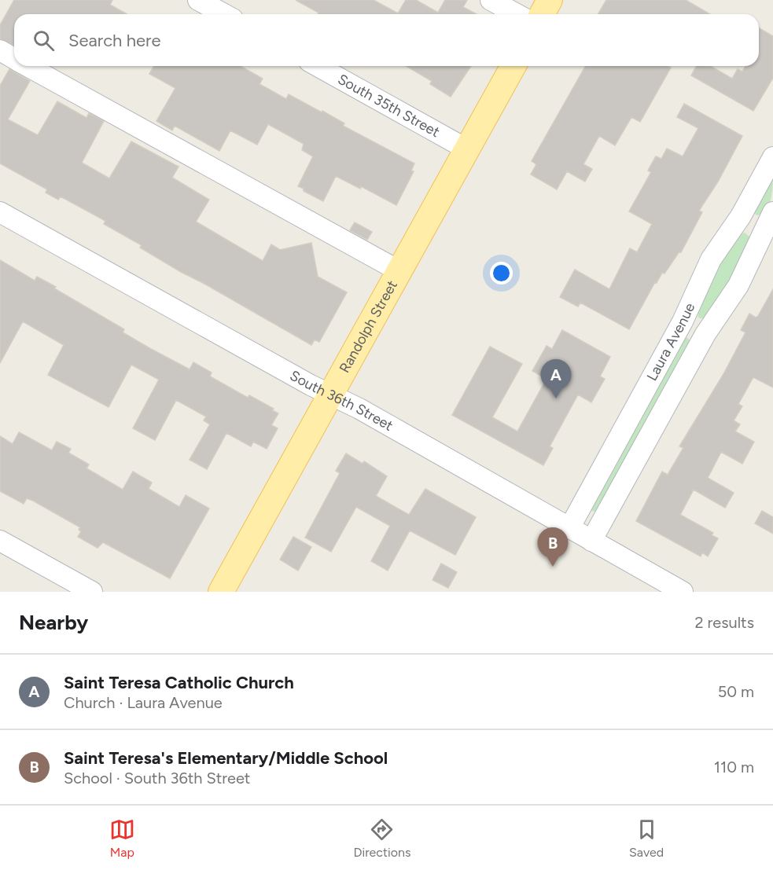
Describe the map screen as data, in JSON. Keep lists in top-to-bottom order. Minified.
{"streets":{"main road":["Randolph Street"],"street":["South 35th Street","Laura Avenue","South 36th Street"]},"crossings":[["South 35th Street","Randolph Street"],["Randolph Street","South 36th Street"],["Laura Avenue","South 36th Street"]],"page":{"search":"Search here","pins":["A","B"],"heading":["Nearby","2 results"],"list":[{"mark":"A","name":"Saint Teresa Catholic Church","note":"Church · Laura Avenue","value":"50 m"},{"mark":"B","name":"Saint Teresa's Elementary/Middle School","note":"School · South 36th Street","value":"110 m"}],"nav":["Map","Directions","Saved"]}}
